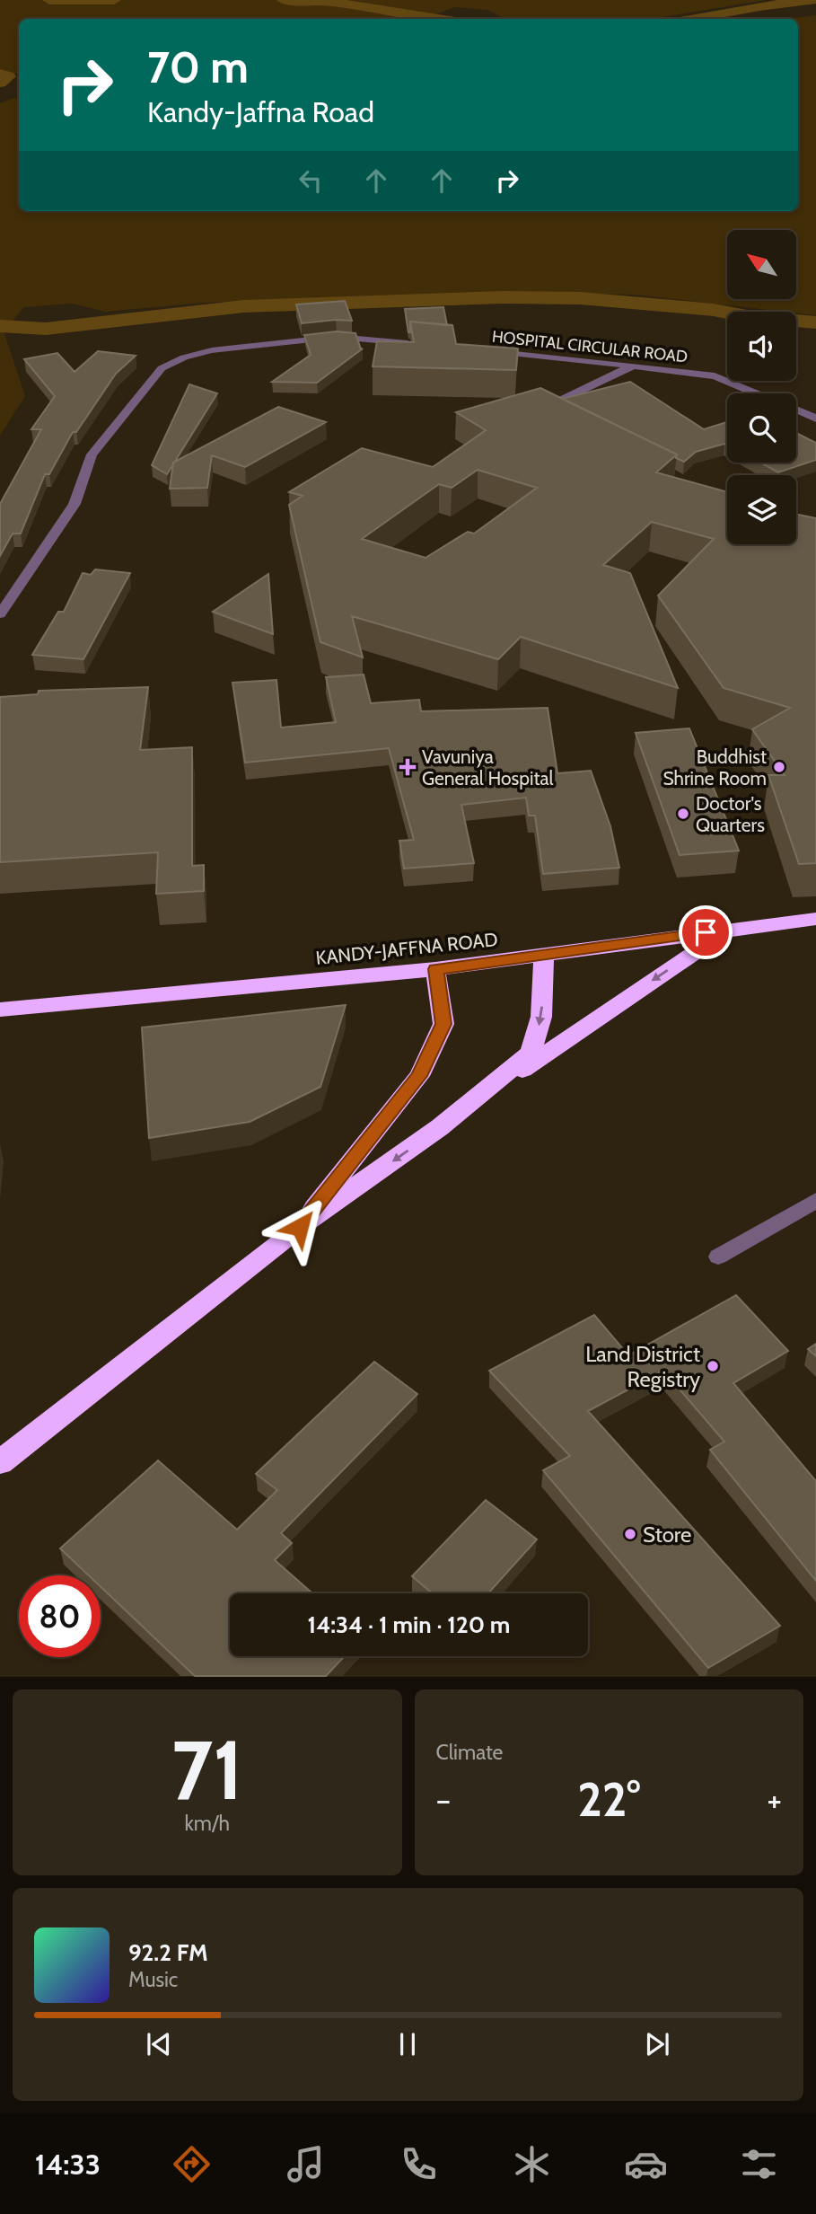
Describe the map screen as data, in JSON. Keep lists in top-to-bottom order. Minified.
{"streets":{"highway":["KANDY-JAFFNA ROAD"],"street":["HOSPITAL CIRCULAR ROAD"]},"places":{"health":["Vavuniya General Hospital"],"other":["Buddhist Shrine Room","Doctor's Quarters","Land District Registry","Store"]},"north":"top left","page":{"turn":["70 m","Kandy-Jaffna Road"],"limit":"80","trip":"14:34 · 1 min · 120 m","tile":[["71","km/h"],"Climate"],"heat":["−","22°","+"],"song":["92.2 FM","Music"],"tabs":"14:33"}}
